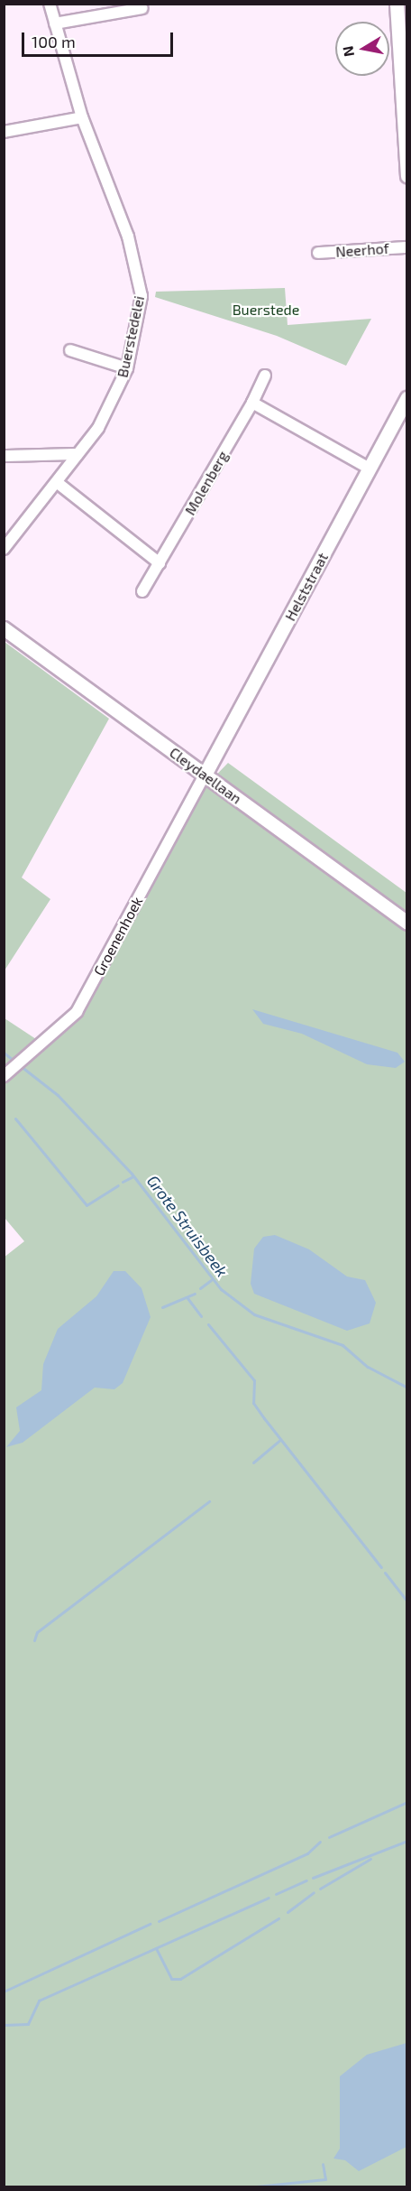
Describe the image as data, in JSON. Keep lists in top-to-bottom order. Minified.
{"streets":{"street":["Neerhof","Buerstedelei","Molenberg","Helststraat","Cleydaellaan","Groenenhoek"]},"crossings":[["Helststraat","Cleydaellaan"],["Helststraat","Groenenhoek"],["Cleydaellaan","Groenenhoek"]],"water":["Grote Struisbeek"],"parks":["Buerstede"],"scale_bar":"100 m","north":"left"}
